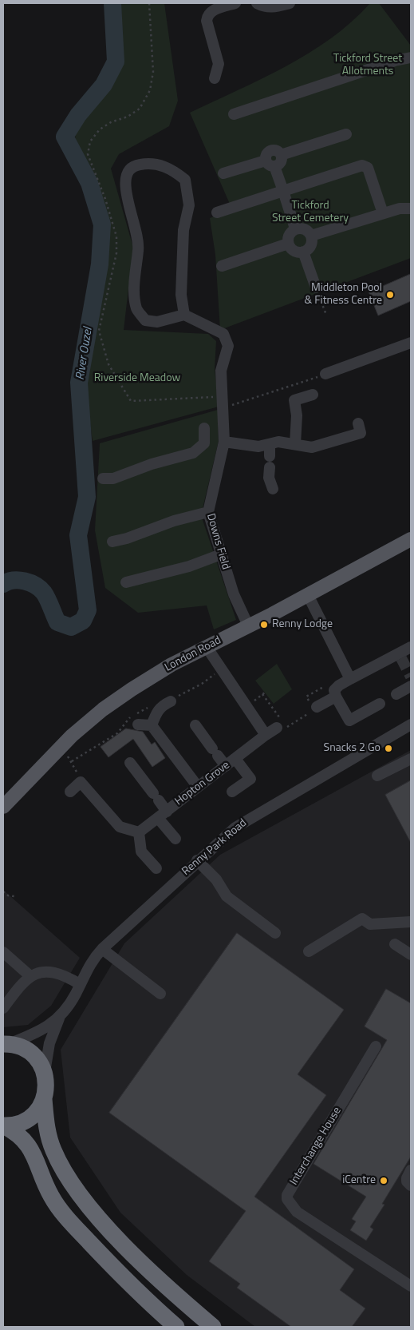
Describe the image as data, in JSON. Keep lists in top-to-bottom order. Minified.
{"streets":{"main road":["London Road"],"street":["Downs Field","Hopton Grove","Renny Park Road","Interchange House"]},"crossings":[["Downs Field","London Road"]],"water":["River Ouzel"],"parks":["Tickford Street Allotments","Tickford Street Cemetery","Riverside Meadow"],"places":["Middleton Pool & Fitness Centre","Renny Lodge","Snacks 2 Go","iCentre"]}
